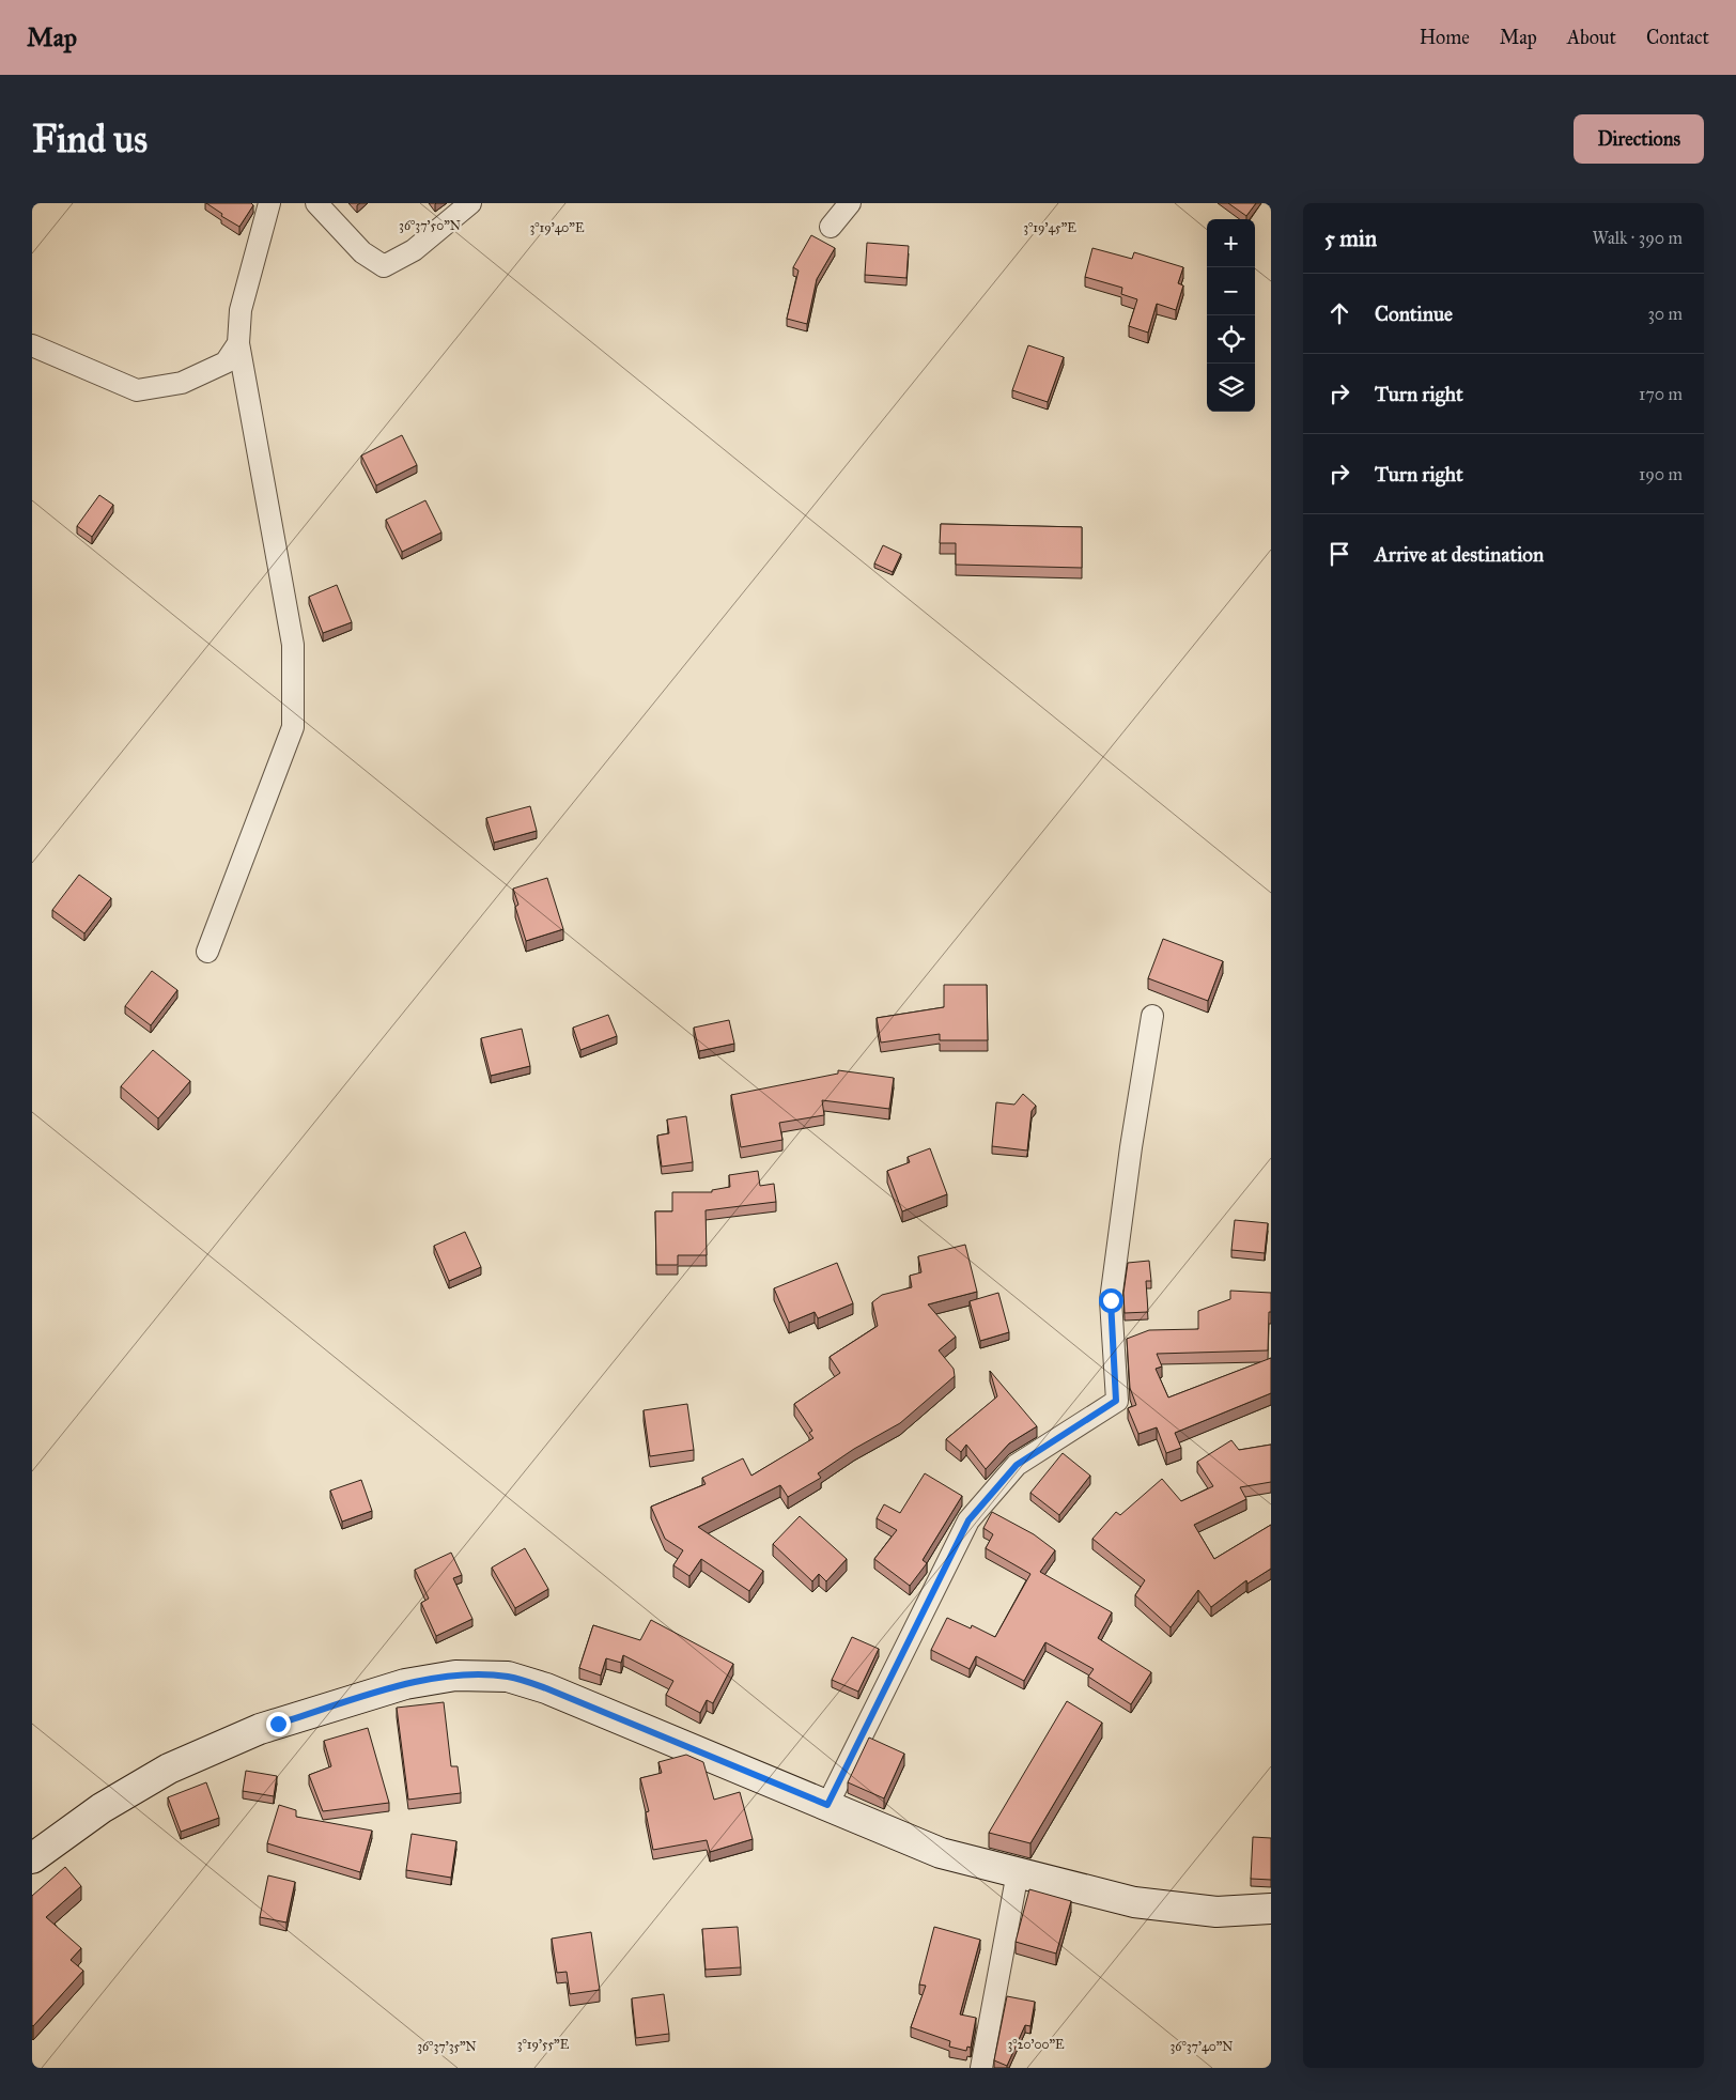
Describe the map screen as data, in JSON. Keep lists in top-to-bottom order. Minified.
{"page":{"header":"Map","nav":["Home","Map","About","Contact"],"buttons":"Directions","title":"Find us","heading":["5 min","Walk · 390 m"],"map_buttons":["+","−"],"list":[["Continue","30 m"],["Turn right","170 m"],["Turn right","190 m"],"Arrive at destination"]},"coordinates":["36°37'50\"N","3°19'40\"E","3°19'45\"E","3°19'55\"E","3°20'00\"E","36°37'35\"N","36°37'40\"N"]}
